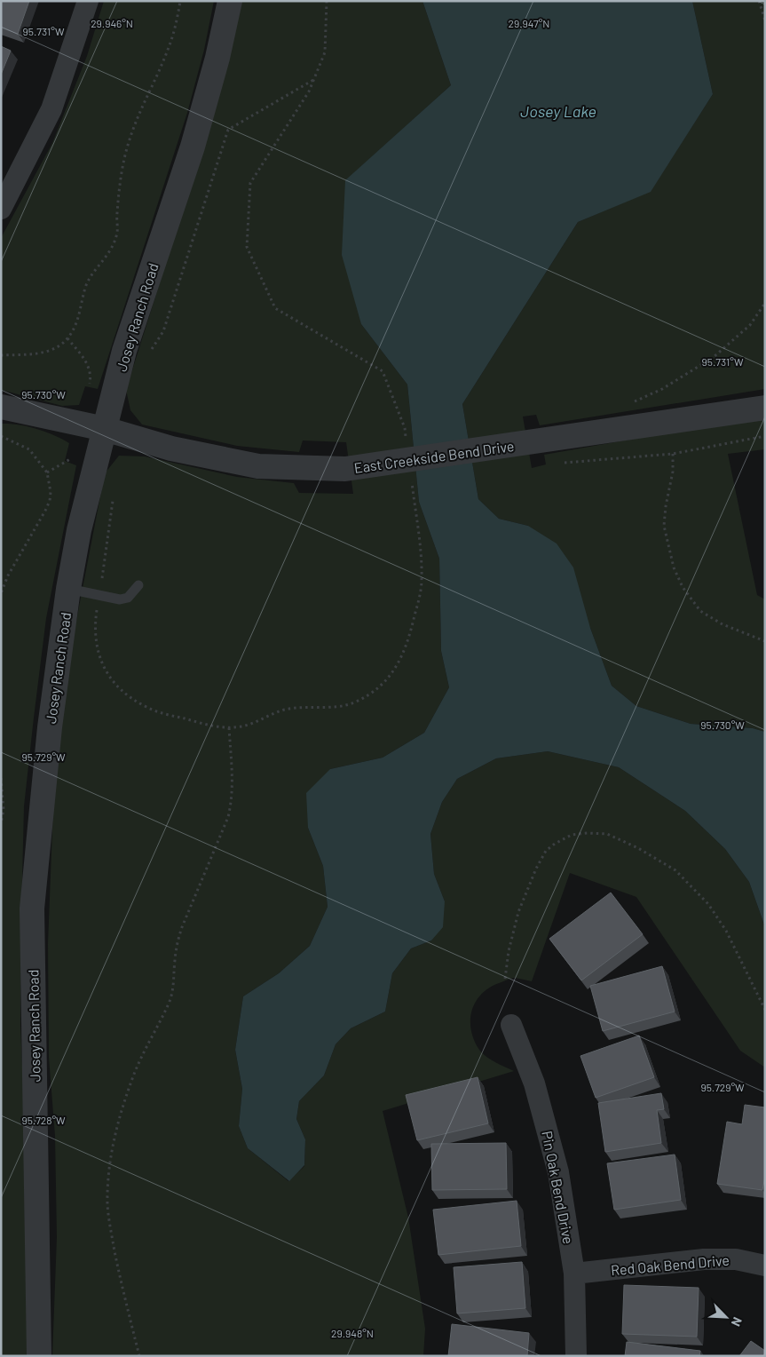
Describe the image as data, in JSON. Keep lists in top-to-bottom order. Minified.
{"streets":{"street":["Josey Ranch Road","East Creekside Bend Drive","Pin Oak Bend Drive","Red Oak Bend Drive"]},"crossings":[["Josey Ranch Road","East Creekside Bend Drive"],["Pin Oak Bend Drive","Red Oak Bend Drive"]],"water":["Josey Lake"],"north":"bottom right","coordinates":["29.946°N","29.947°N","95.731°W","95.730°W","95.729°W","95.728°W","29.948°N"]}
